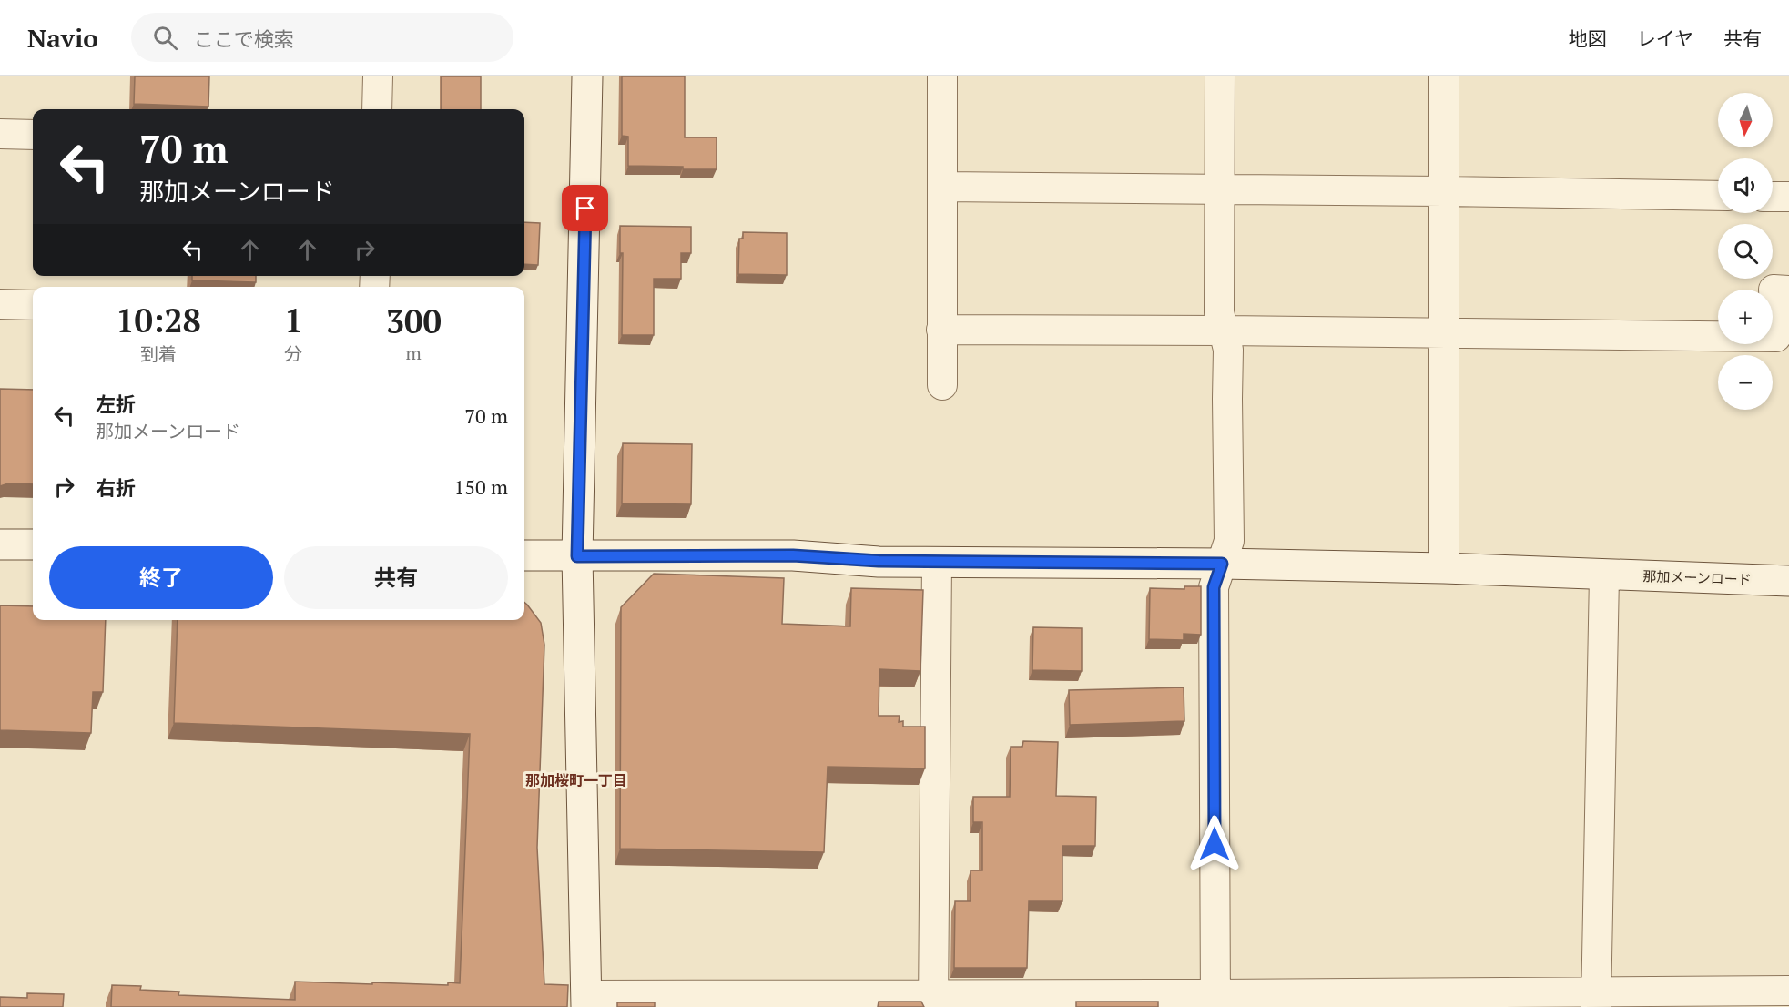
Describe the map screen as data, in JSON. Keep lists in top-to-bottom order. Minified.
{"streets":{"street":["那加メーンロード"]},"districts":["那加桜町一丁目"],"north":"bottom","page":{"header":"Navio","search":"ここで検索","nav":["地図","レイヤ","共有"],"map_buttons":["+","−"],"turn":["70 m","那加メーンロード"],"eta":["10:28","到着","1","分","300","m"],"list":[{"name":"左折","note":"那加メーンロード","value":"70 m"},{"name":"右折","value":"150 m"}],"buttons":["終了","共有"]}}
